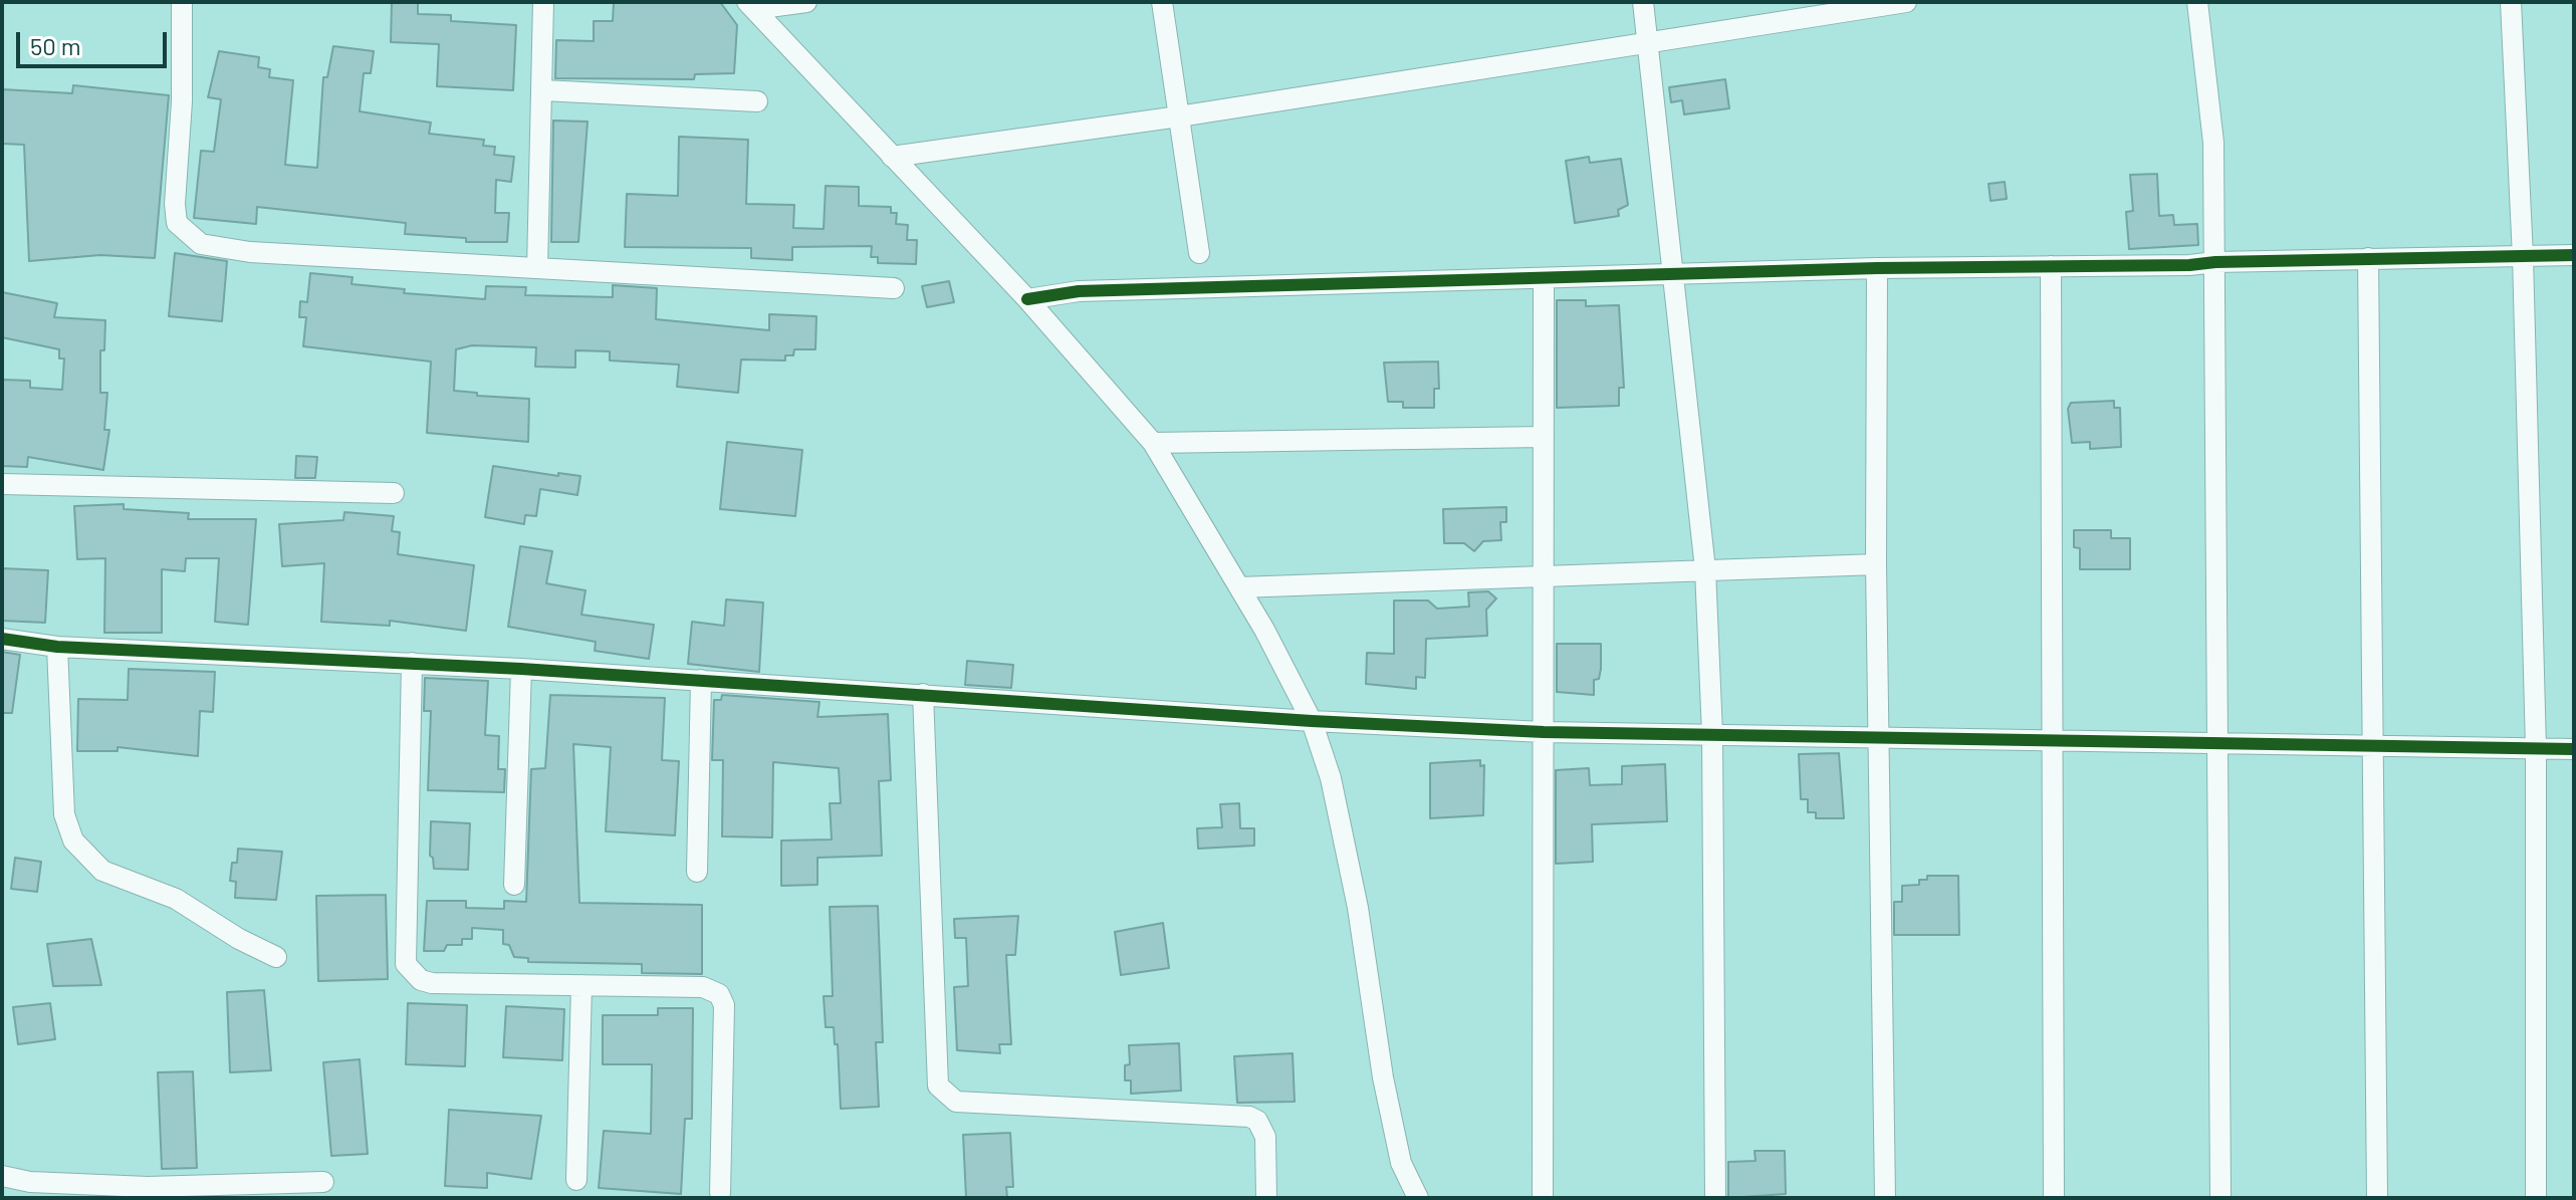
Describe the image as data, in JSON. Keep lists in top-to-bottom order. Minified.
{"scale_bar":"50 m"}
